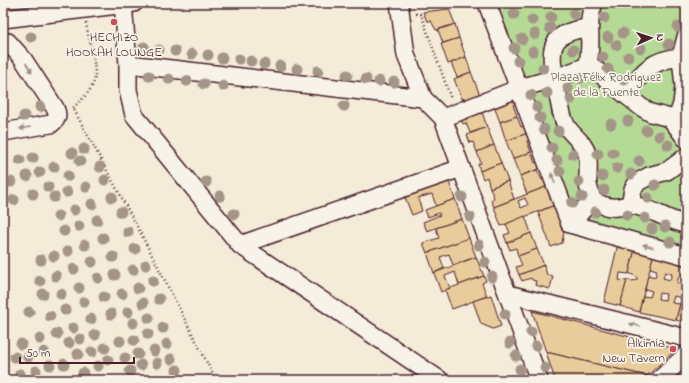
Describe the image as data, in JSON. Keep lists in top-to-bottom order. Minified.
{"parks":["Plaza Félix Rodríguez de la Fuente"],"places":["HECHIZO HOOKAH LOUNGE","Alkimia New Tavern"],"scale_bar":"50 m","north":"right"}
